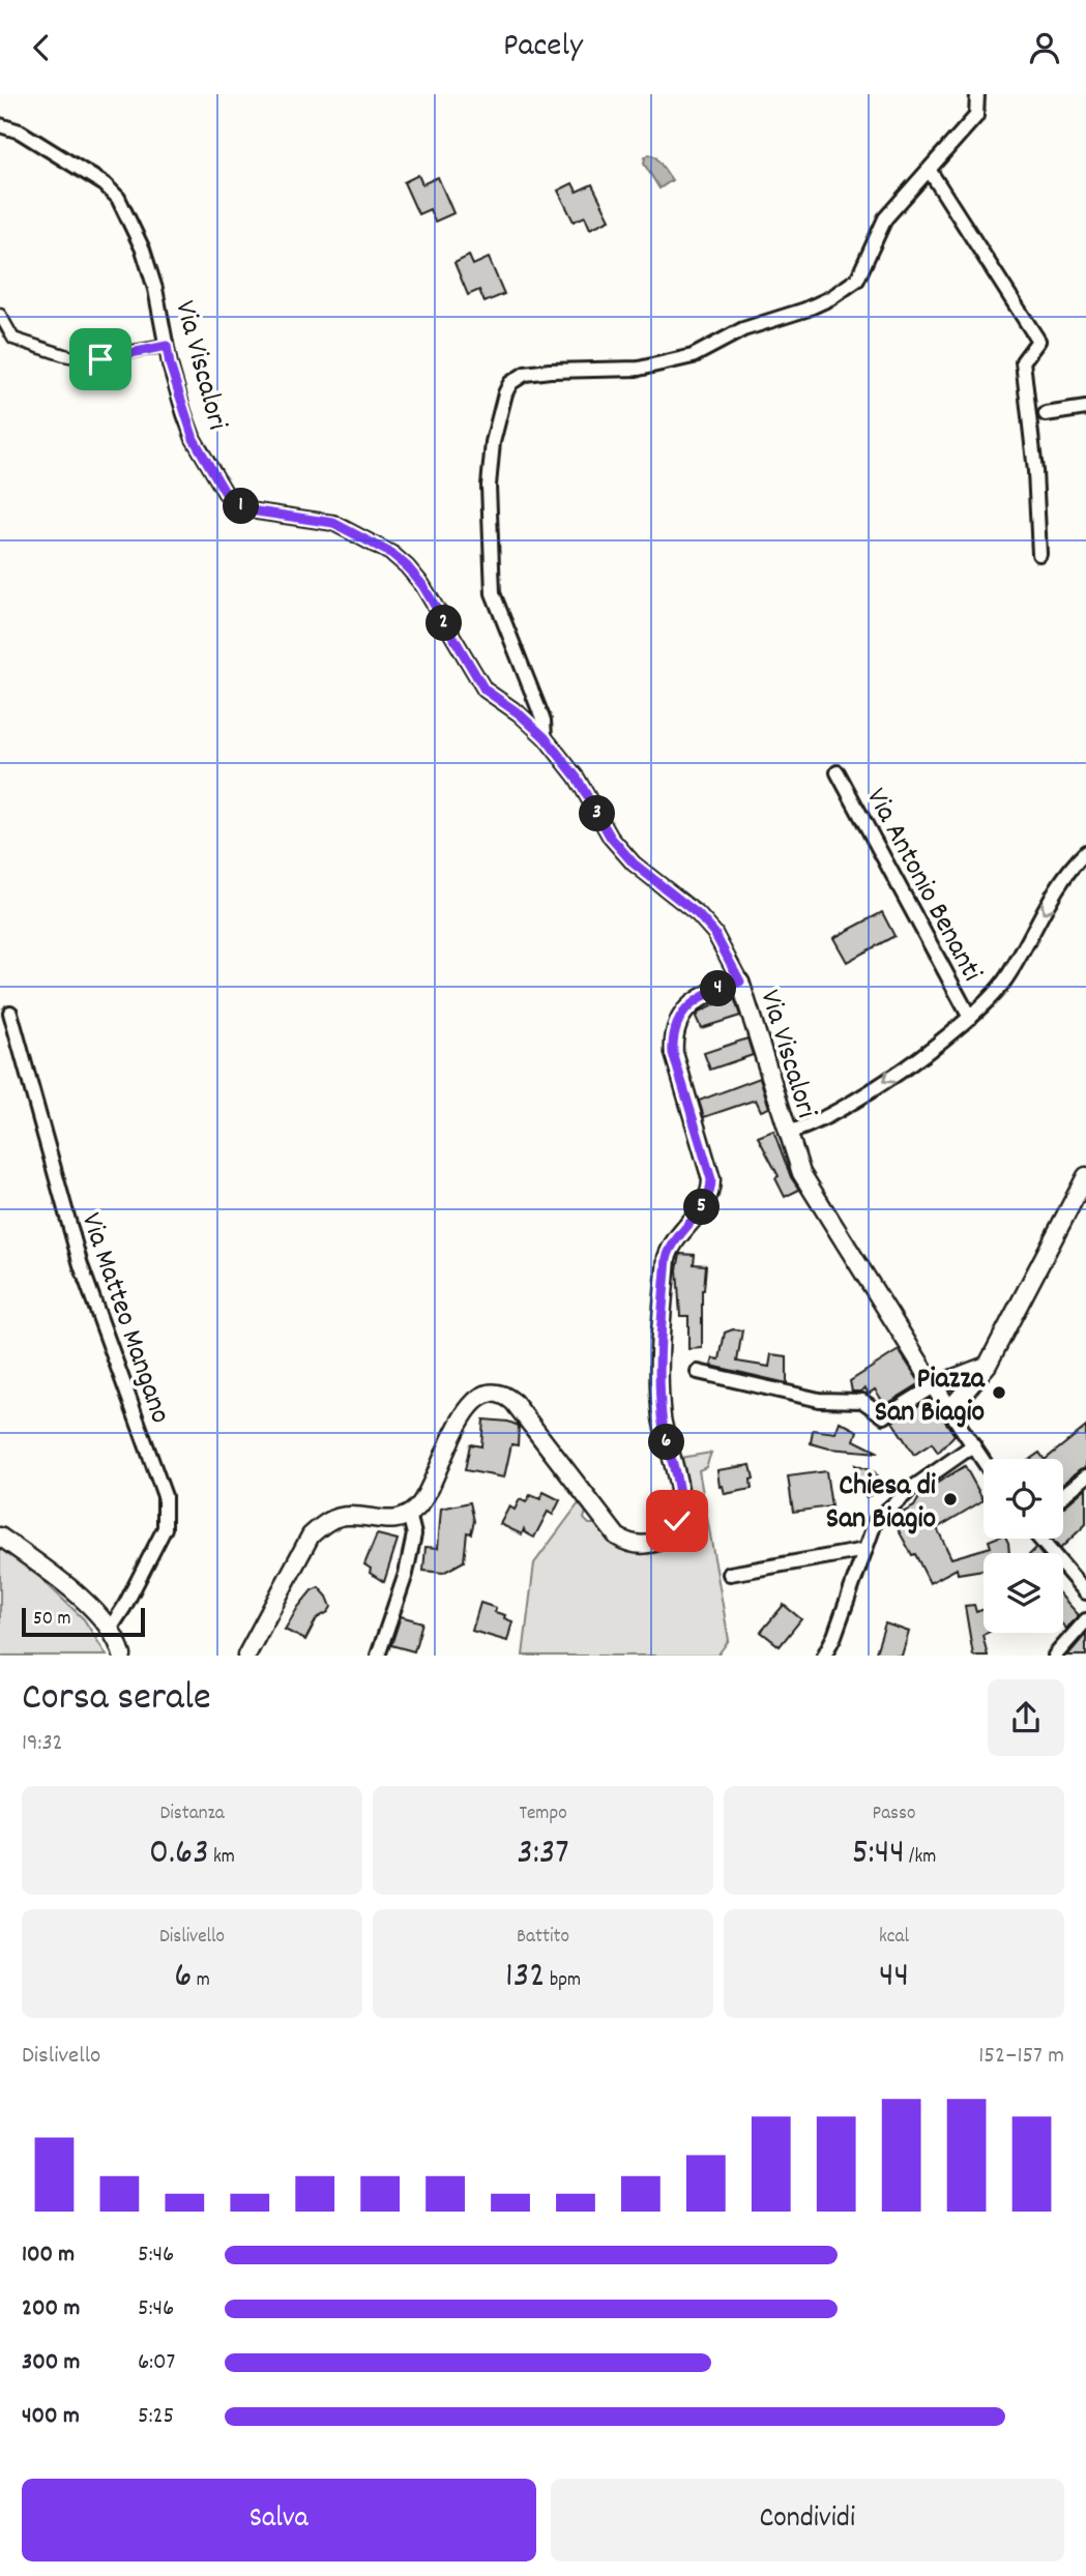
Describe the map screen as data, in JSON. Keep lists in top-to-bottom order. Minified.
{"streets":{"street":["Via Viscalori","Via Antonio Benanti","Via Matteo Mangano"]},"places":["Piazza San Biagio","Chiesa di San Biagio"],"scale_bar":"50 m","page":{"header":"Pacely","pins":["1","2","3","4","5","6"],"scale":"50 m","heading":["Corsa serale","19:32"],"stats":[["Distanza","0.63 km"],["Tempo","3:37"],["Passo","5:44 /km"],["Dislivello","6 m"],["Battito","132 bpm"],["kcal","44"]],"chart":["Dislivello","152–157 m"],"list":[{"name":"100 m","note":"5:46"},{"name":"200 m","note":"5:46"},{"name":"300 m","note":"6:07"},{"name":"400 m","note":"5:25"}],"buttons":["Salva","Condividi"]}}
